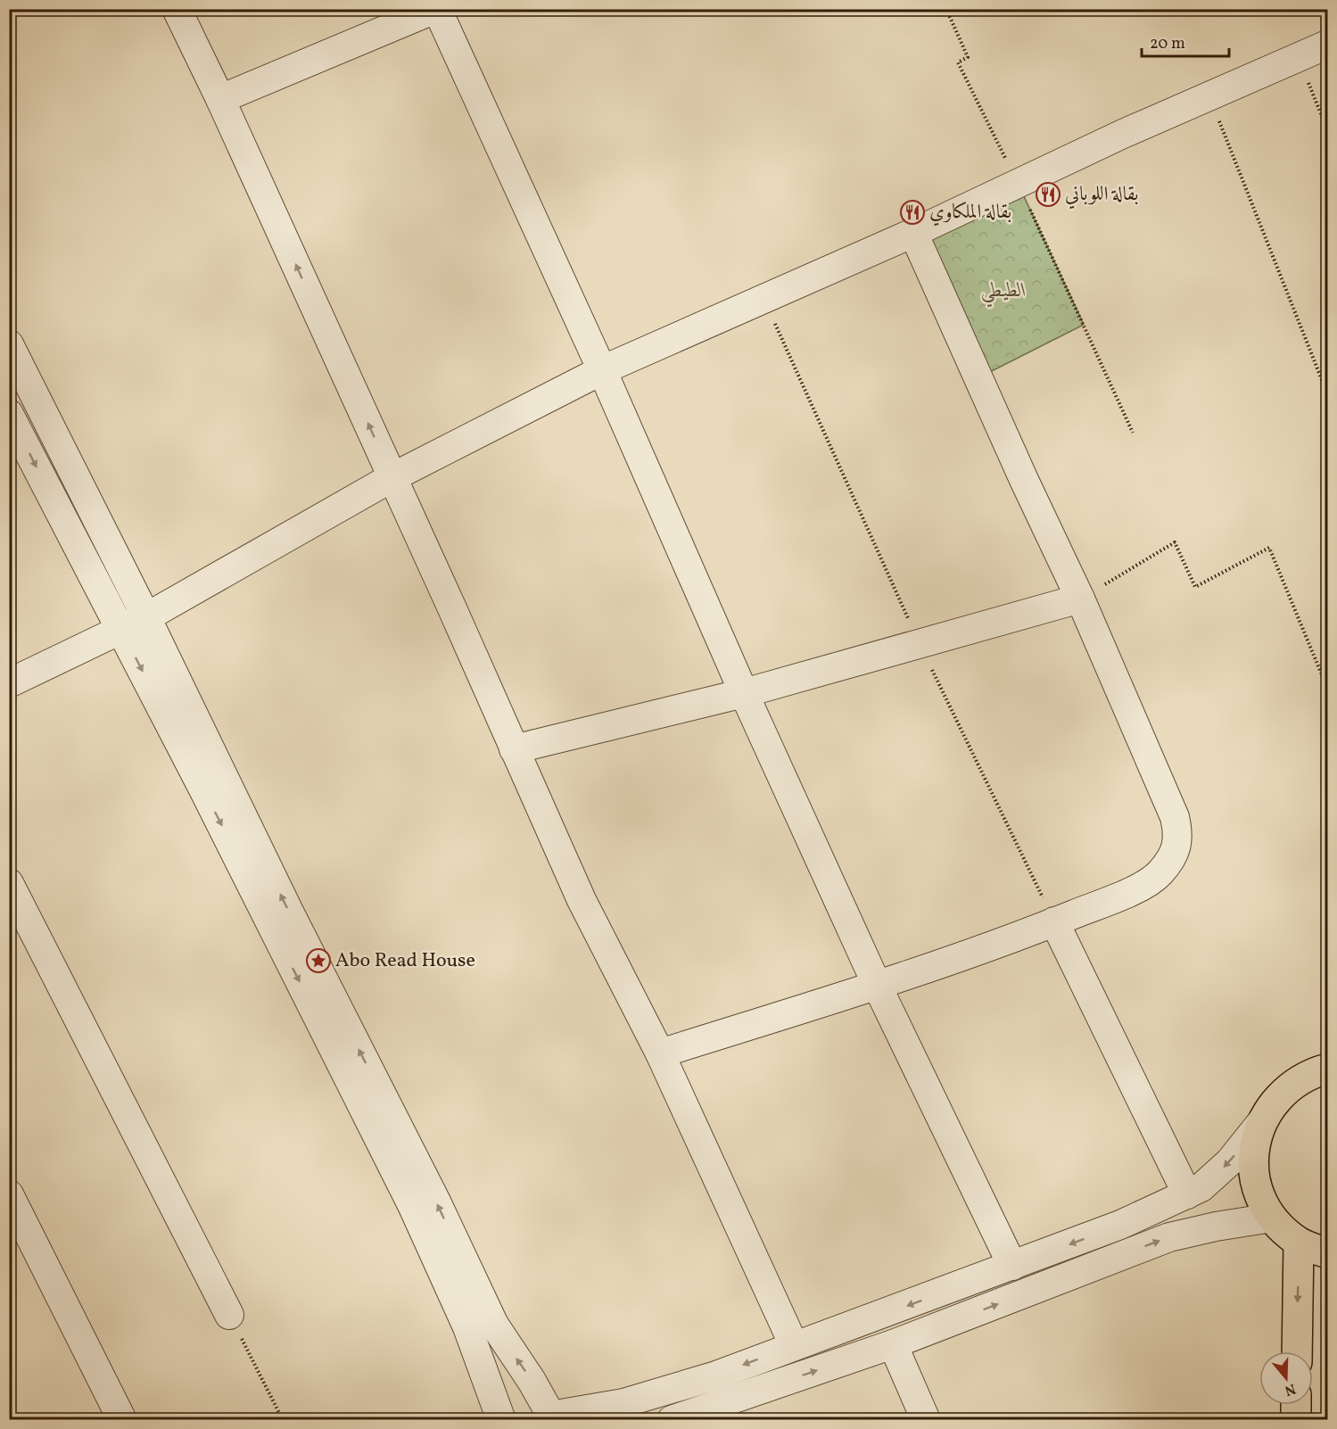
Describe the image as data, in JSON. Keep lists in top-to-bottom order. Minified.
{"parks":["الطيطي"],"places":{"restaurant":["بقالة اللوباني","بقالة الملكاوي"],"place":["Abo Read House"]},"scale_bar":"20 m","north":"bottom"}
